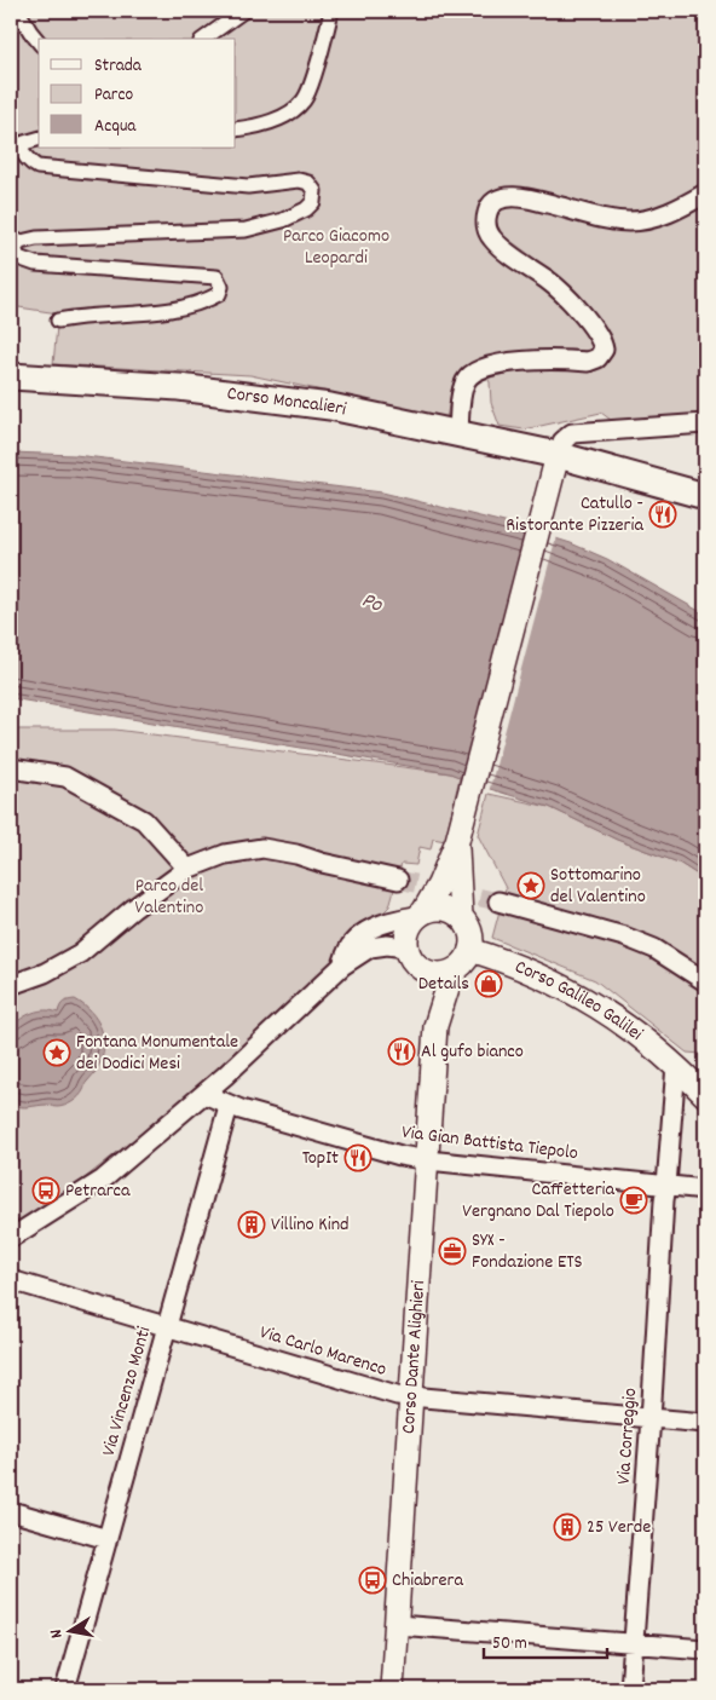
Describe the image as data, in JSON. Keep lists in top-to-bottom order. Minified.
{"streets":{"main road":["Corso Moncalieri"],"street":["Corso Galileo Galilei","Via Gian Battista Tiepolo","Via Carlo Marenco","Corso Dante Alighieri","Via Vincenzo Monti","Via Correggio"]},"crossings":[["Corso Galileo Galilei","Corso Dante Alighieri"],["Via Gian Battista Tiepolo","Corso Dante Alighieri"],["Via Gian Battista Tiepolo","Via Vincenzo Monti"],["Via Gian Battista Tiepolo","Via Correggio"],["Via Carlo Marenco","Corso Dante Alighieri"],["Via Carlo Marenco","Via Vincenzo Monti"],["Via Carlo Marenco","Via Correggio"]],"water":["Po"],"parks":["Parco Giacomo Leopardi","Parco del Valentino"],"places":{"restaurant":["Catullo - Ristorante Pizzeria","Al gufo bianco","TopIt"],"place":["Sottomarino del Valentino","Fontana Monumentale dei Dodici Mesi"],"shop":["Details"],"bus stop":["Petrarca","Chiabrera"],"cafe":["Caffetteria Vergnano Dal Tiepolo"],"building":["Villino Kind","25 Verde"],"office":["SYX - Fondazione ETS"]},"legend":["Strada","Parco","Acqua"],"scale_bar":"50 m","north":"left"}
